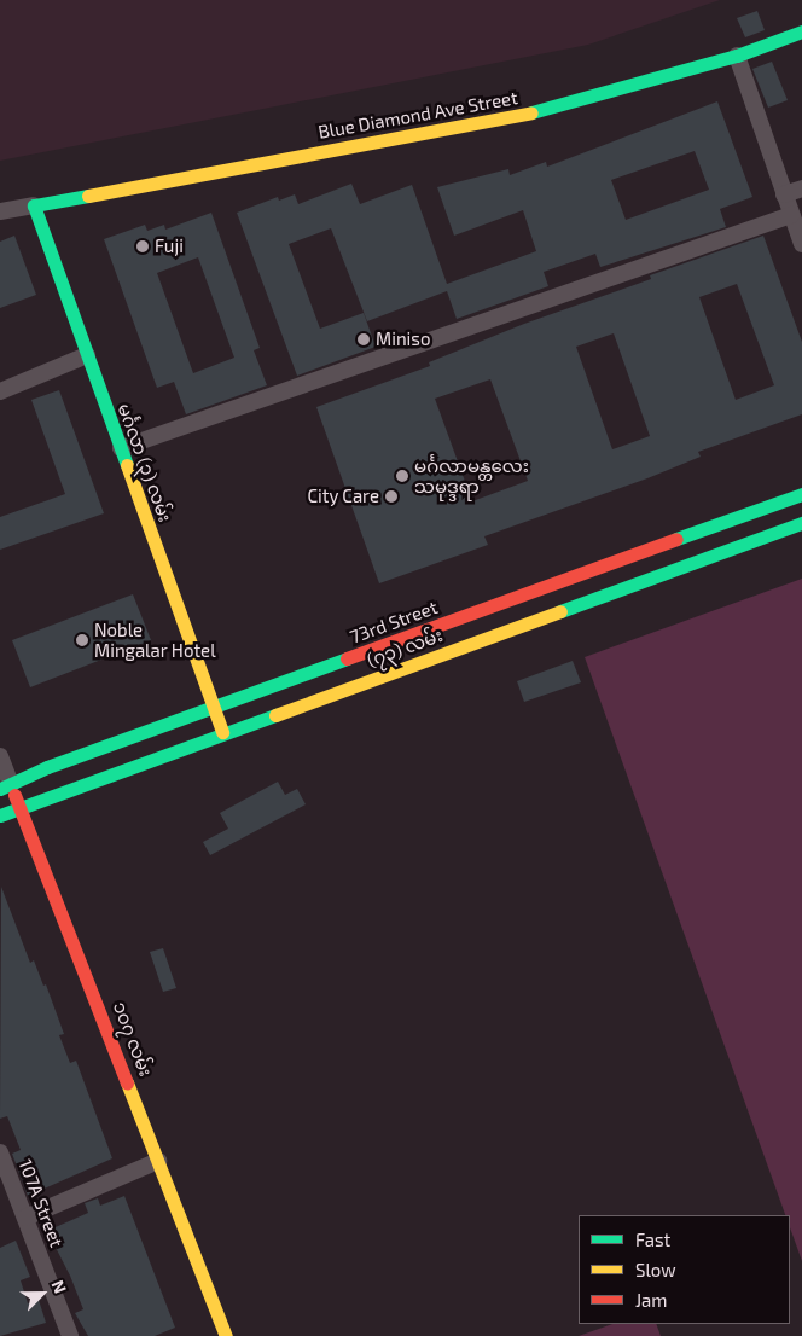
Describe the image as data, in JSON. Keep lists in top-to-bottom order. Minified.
{"streets":{"main road":["Blue Diamond Ave Street","မင်္ဂလာ (၃) လမ်း","73rd Street","(၇၃) လမ်း","၁၀၇ လမ်း"],"street":["107A Street"]},"crossings":[["Blue Diamond Ave Street","မင်္ဂလာ (၃) လမ်း"],["မင်္ဂလာ (၃) လမ်း","73rd Street"],["မင်္ဂလာ (၃) လမ်း","(၇၃) လမ်း"],["73rd Street","၁၀၇ လမ်း"],["(၇၃) လမ်း","၁၀၇ လမ်း"]],"places":["Fuji","Miniso","မင်္ဂလာမန္တလေး သမုဒ္ဒရာ","City Care","Noble Mingalar Hotel"],"legend":["Fast","Slow","Jam"],"north":"top right"}
